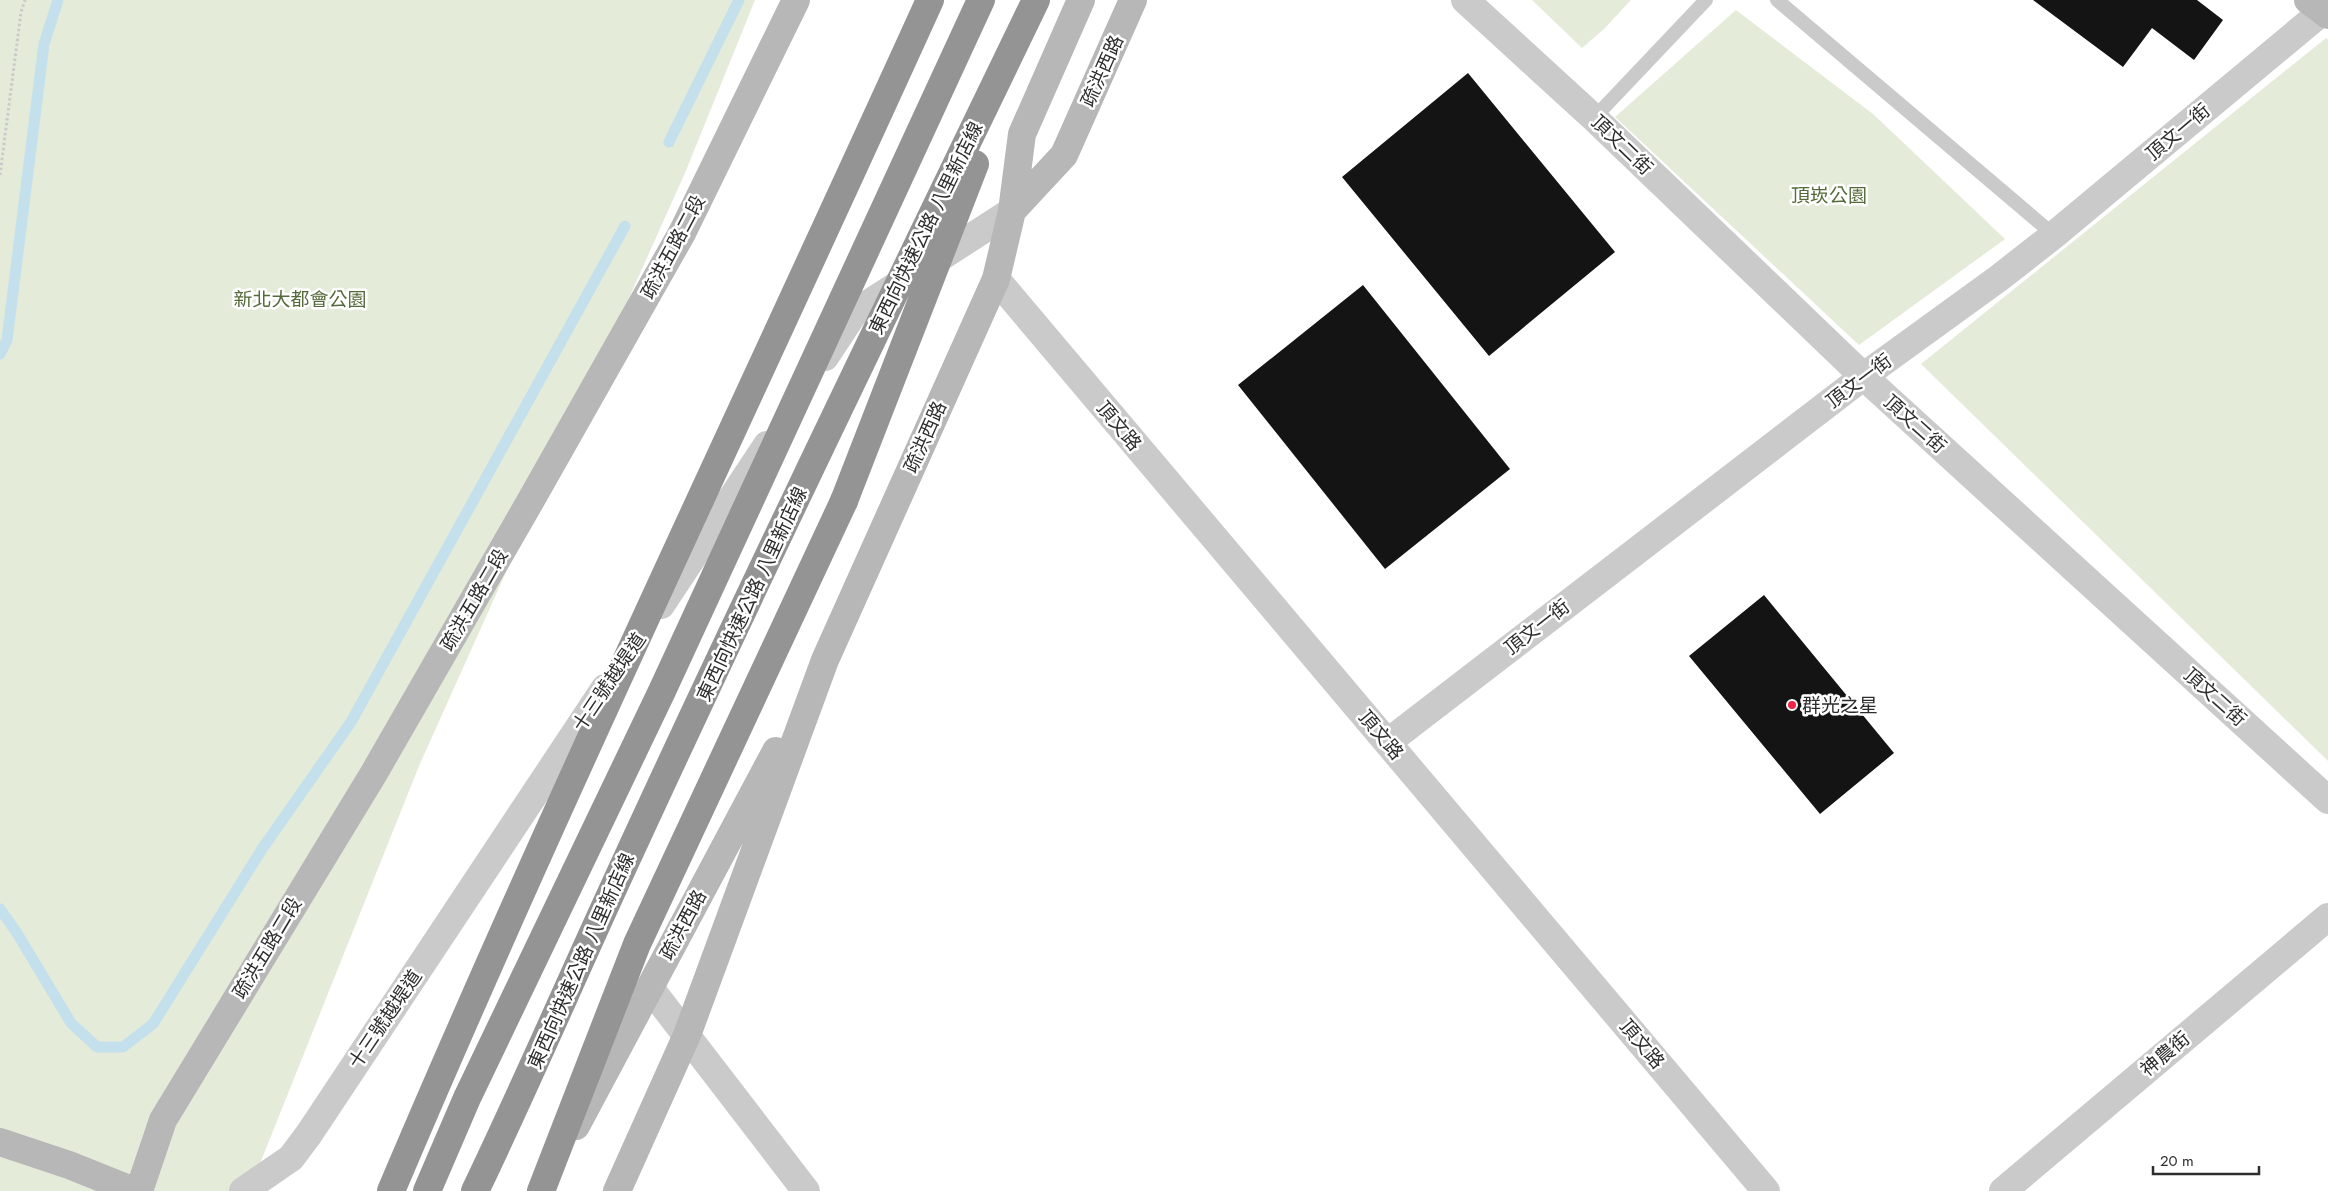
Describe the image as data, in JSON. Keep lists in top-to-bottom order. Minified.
{"streets":{"highway":["東西向快速公路 八里新店線"],"street":["疏洪西路","頂文一街","頂文二街","疏洪五路二段","頂文路","十三號越堤道","神農街"]},"crossings":[["疏洪西路","頂文路"],["疏洪西路","十三號越堤道"],["頂文一街","頂文二街"],["頂文一街","頂文路"]],"parks":["頂崁公園","新北大都會公園"],"places":["群光之星"],"scale_bar":"20 m"}
